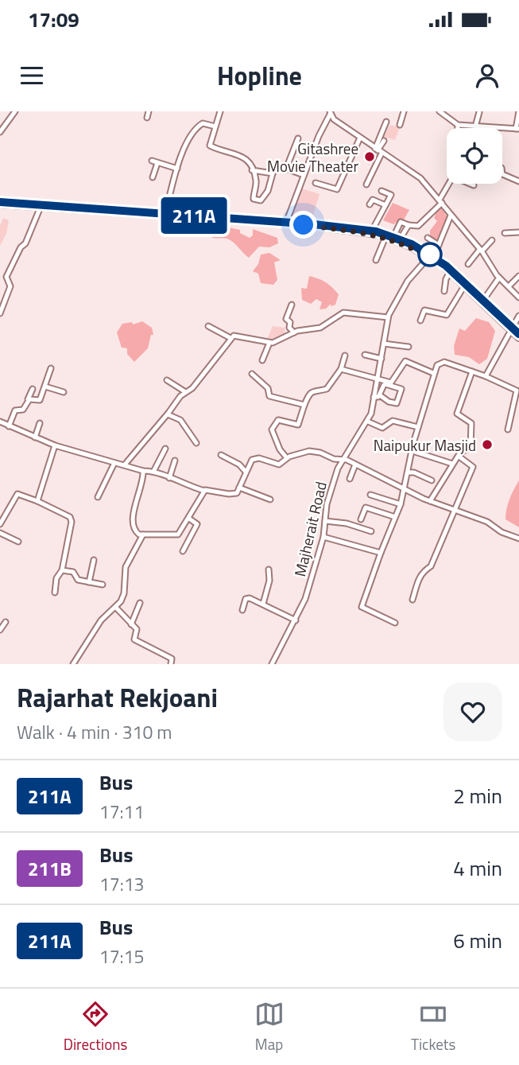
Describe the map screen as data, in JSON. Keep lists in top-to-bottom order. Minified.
{"streets":{"street":["Majherait Road"]},"places":["Gitashree Movie Theater","Naipukur Masjid"],"lines":["bus line 211A"],"page":{"status":"17:09","header":"Hopline","on_map":"211A","heading":["Rajarhat Rekjoani","Walk · 4 min · 310 m"],"list":[{"mark":"211A","name":"Bus","note":"17:11","value":"2 min"},{"mark":"211B","name":"Bus","note":"17:13","value":"4 min"},{"mark":"211A","name":"Bus","note":"17:15","value":"6 min"}],"tabs":["Directions","Map","Tickets"]}}
